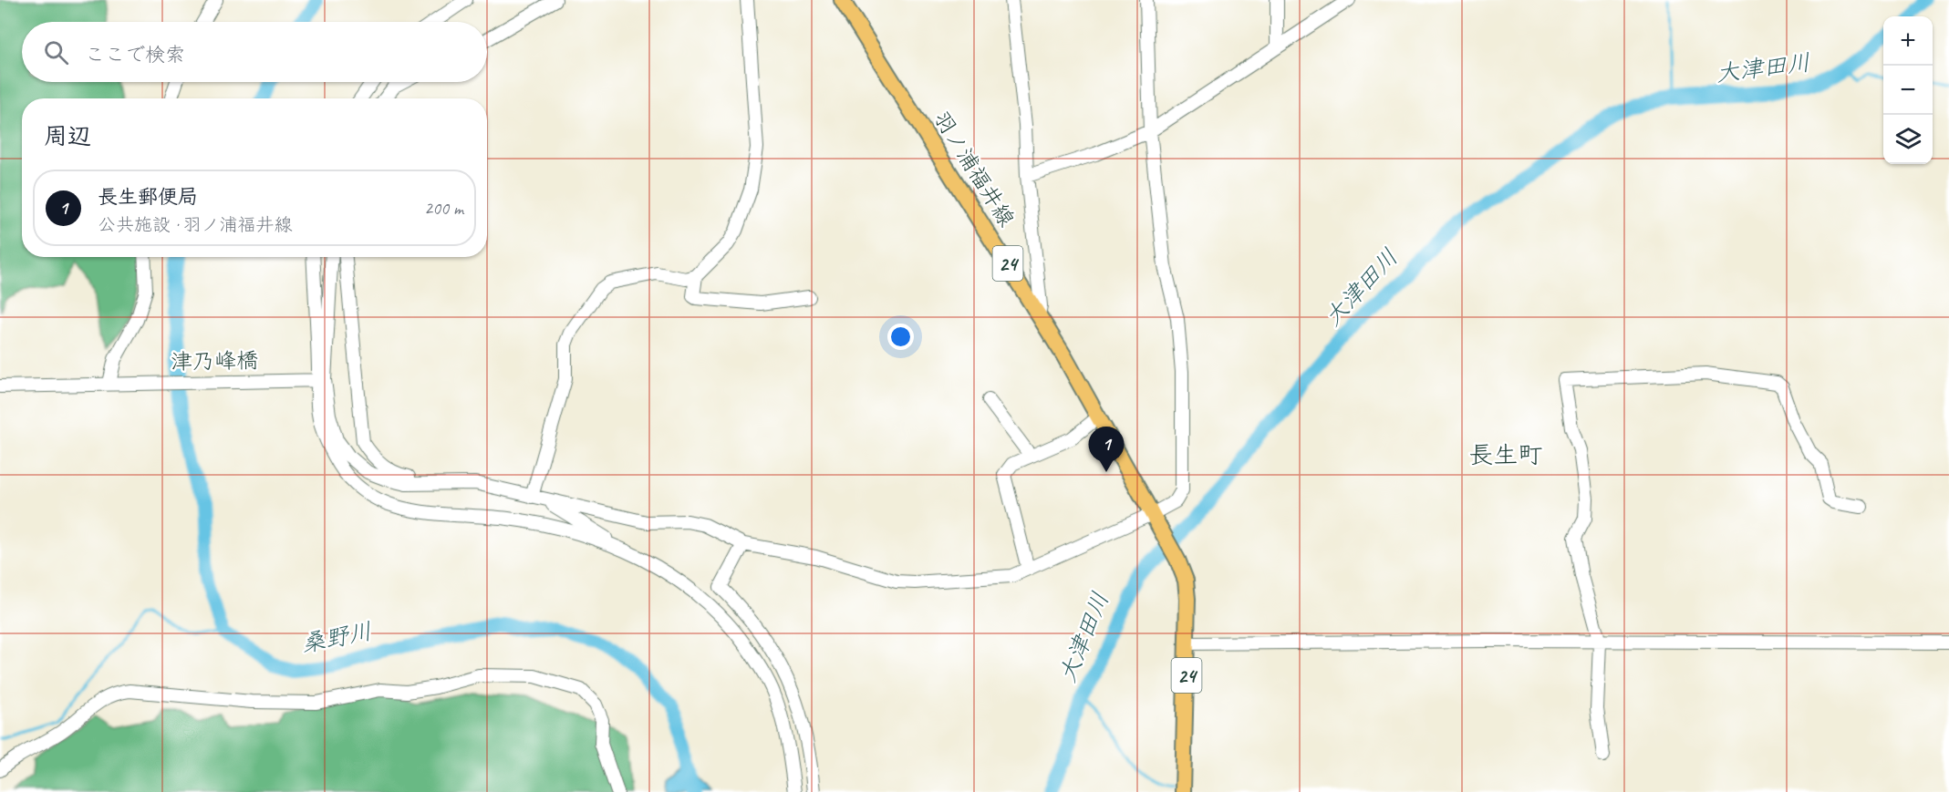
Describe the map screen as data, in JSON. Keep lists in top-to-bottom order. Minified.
{"streets":{"main road":["羽ノ浦福井線","24"],"street":["津乃峰橋"]},"crossings":[["羽ノ浦福井線","24"]],"districts":["長生町"],"water":["大津田川","桑野川"],"page":{"map_buttons":["+","−"],"search":"ここで検索","heading":"周辺","list":[{"mark":"1","name":"長生郵便局","note":"公共施設 · 羽ノ浦福井線","value":"200 m"}],"pins":"1"}}
